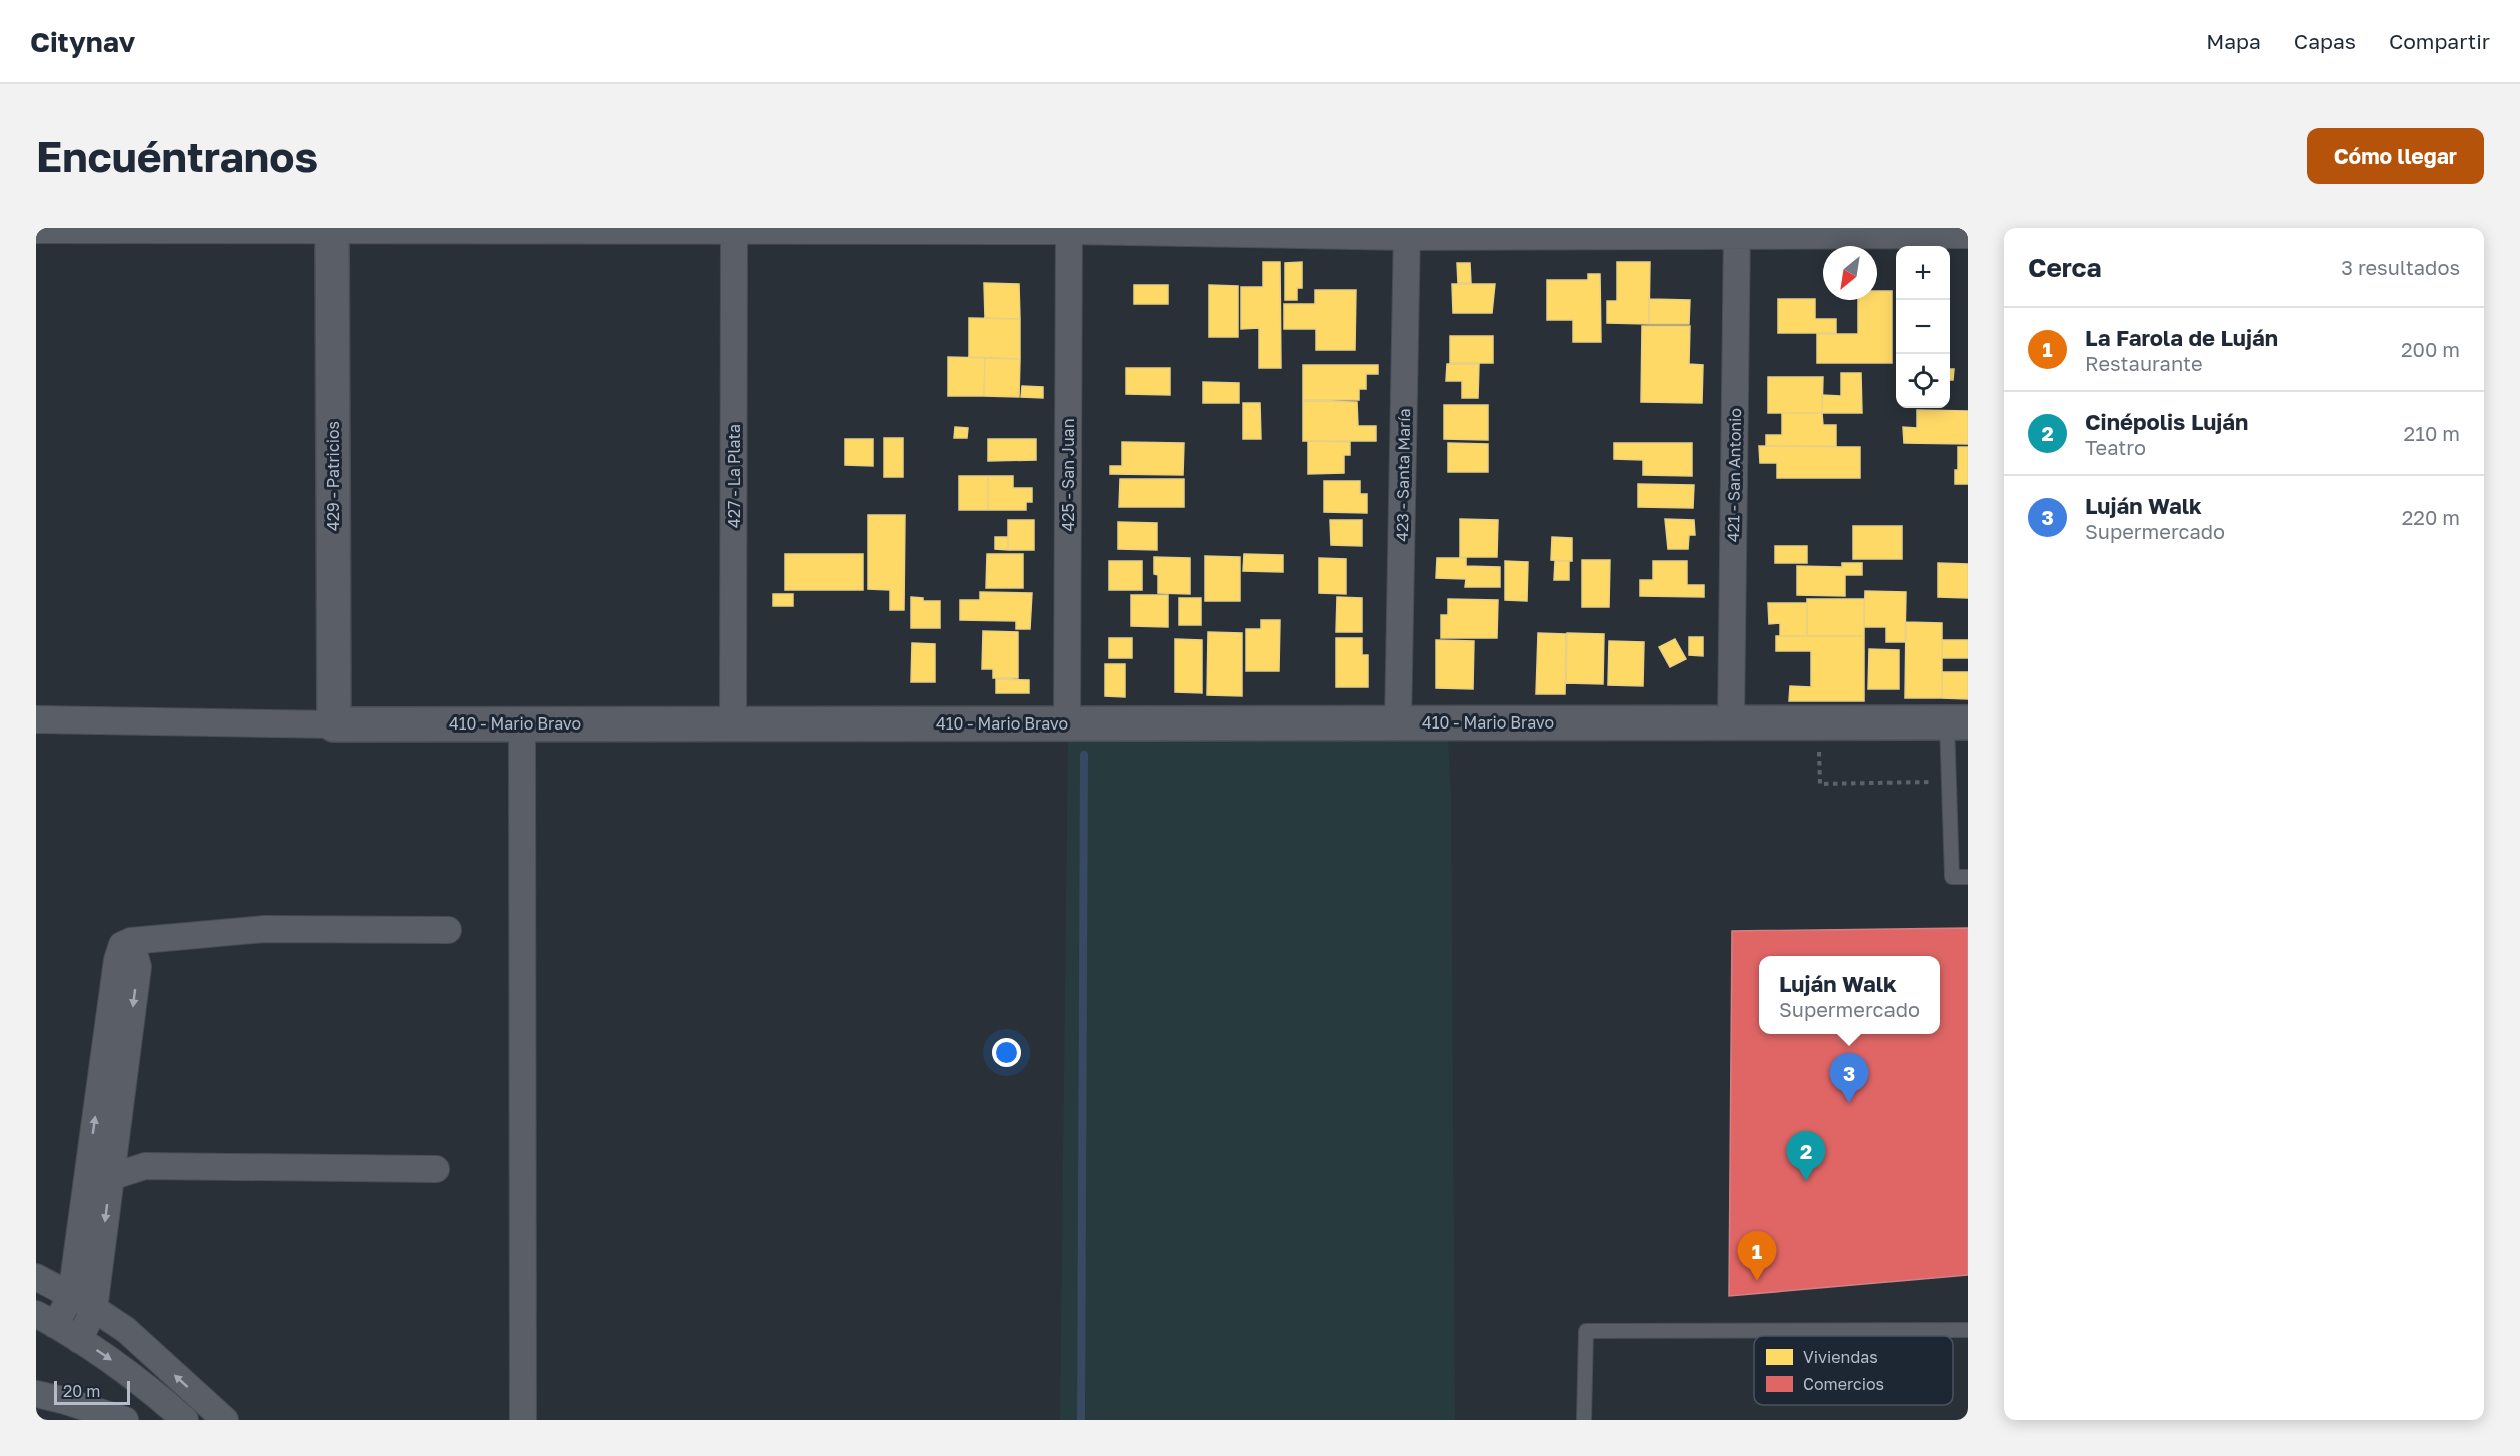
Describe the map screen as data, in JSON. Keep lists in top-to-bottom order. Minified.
{"streets":{"street":["425 - San Juan","423 - Santa María","421 - San Antonio","429 - Patricios","427 - La Plata","410 - Mario Bravo"]},"crossings":[["425 - San Juan","410 - Mario Bravo"],["423 - Santa María","410 - Mario Bravo"],["421 - San Antonio","410 - Mario Bravo"],["429 - Patricios","410 - Mario Bravo"],["427 - La Plata","410 - Mario Bravo"]],"legend":["Viviendas","Comercios"],"scale_bar":"20 m","north":"bottom left","page":{"header":"Citynav","nav":["Mapa","Capas","Compartir"],"buttons":"Cómo llegar","title":"Encuéntranos","heading":["Cerca","3 resultados"],"map_buttons":["+","−"],"list":[{"mark":"1","name":"La Farola de Luján","note":"Restaurante","value":"200 m"},{"mark":"2","name":"Cinépolis Luján","note":"Teatro","value":"210 m"},{"mark":"3","name":"Luján Walk","note":"Supermercado","value":"220 m"}],"popup":["Luján Walk","Supermercado"],"pins":["3","2","1"],"scale":"20 m"}}
